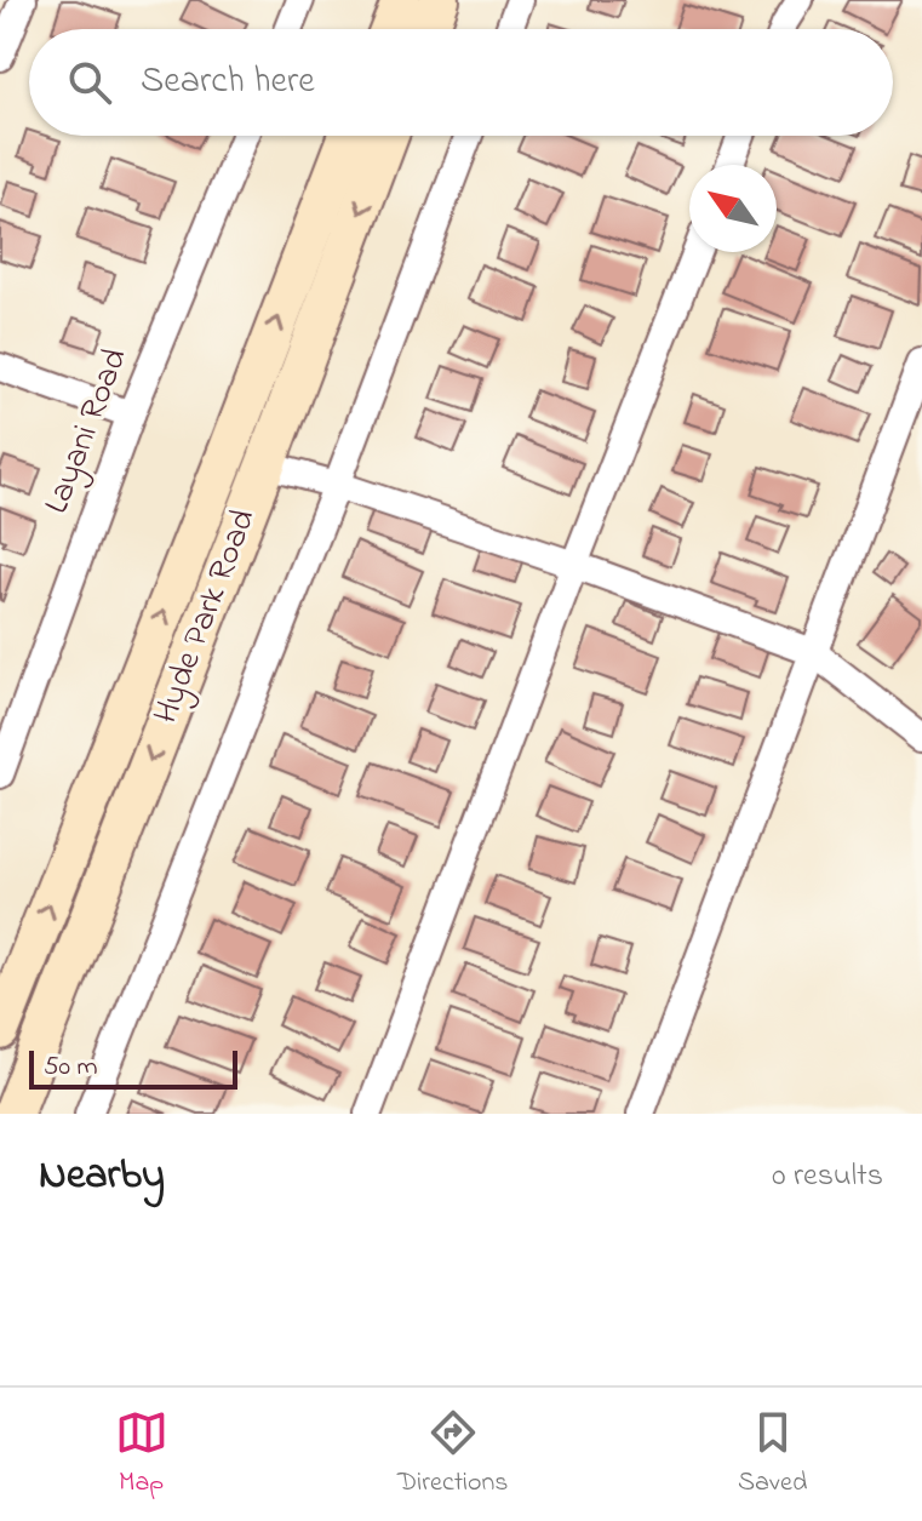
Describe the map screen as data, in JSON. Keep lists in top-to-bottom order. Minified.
{"streets":{"street":["Layani Road","Hyde Park Road"]},"scale_bar":"50 m","north":"top left","page":{"search":"Search here","scale":"50 m","heading":["Nearby","0 results"],"nav":["Map","Directions","Saved"]}}
